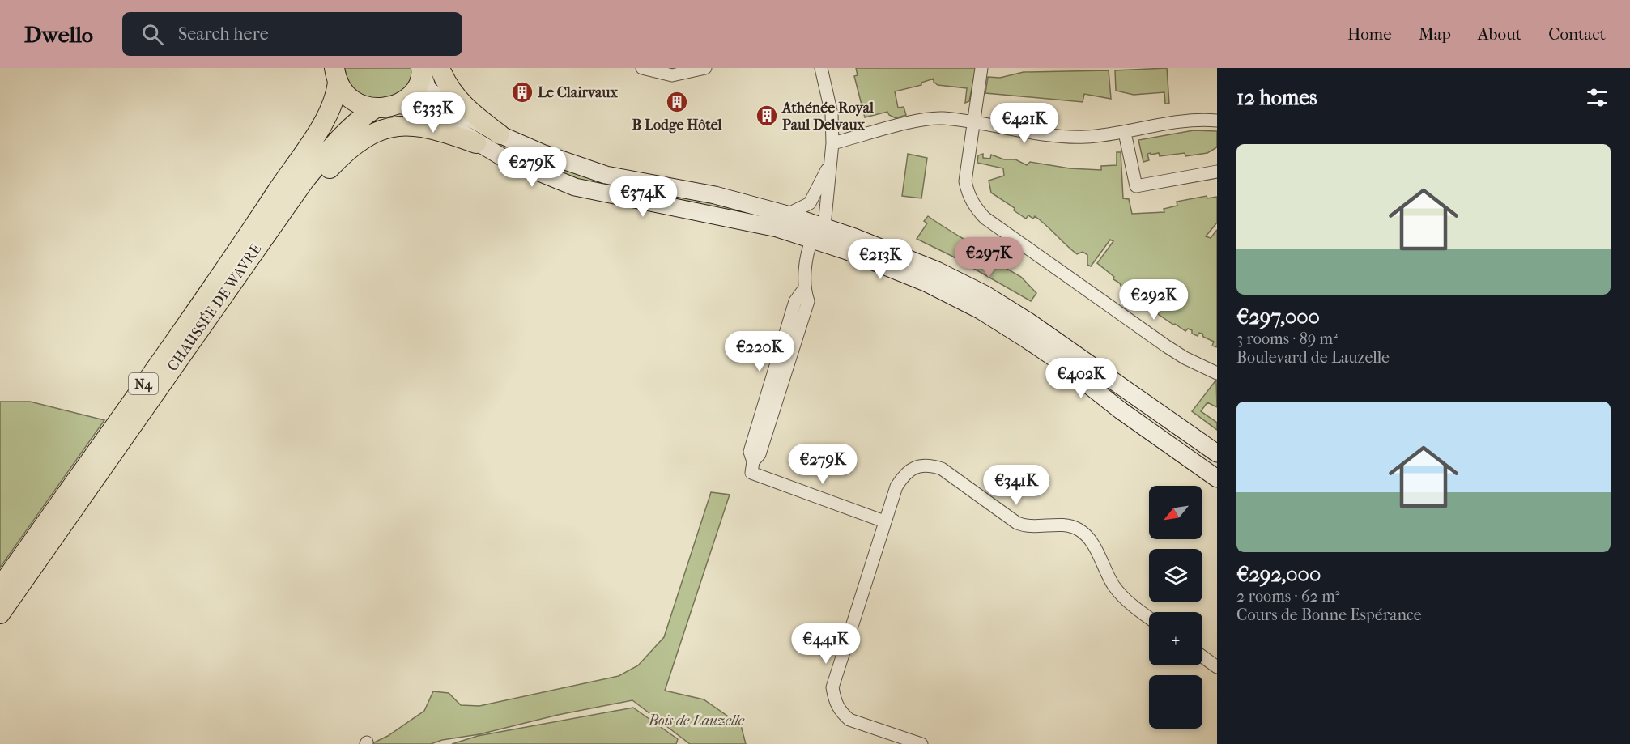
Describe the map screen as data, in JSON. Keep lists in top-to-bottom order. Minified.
{"streets":{"main road":["CHAUSSÉE DE WAVRE","N4"]},"parks":["Bois de Lauzelle"],"places":{"building":["Le Clairvaux","B Lodge Hôtel","Athénée Royal Paul Delvaux"]},"north":"bottom left","page":{"header":"Dwello","search":"Search here","nav":["Home","Map","About","Contact"],"heading":"12 homes","price":["€333K","€421K","€279K","€374K","€297K","€213K","€292K","€220K","€402K","€279K","€341K","€441K"],"list":[{"name":"€297,000","note":"3 rooms · 89 m² · Boulevard de Lauzelle"},{"name":"€292,000","note":"2 rooms · 62 m² · Cours de Bonne Espérance"}],"map_buttons":["+","−"]}}
